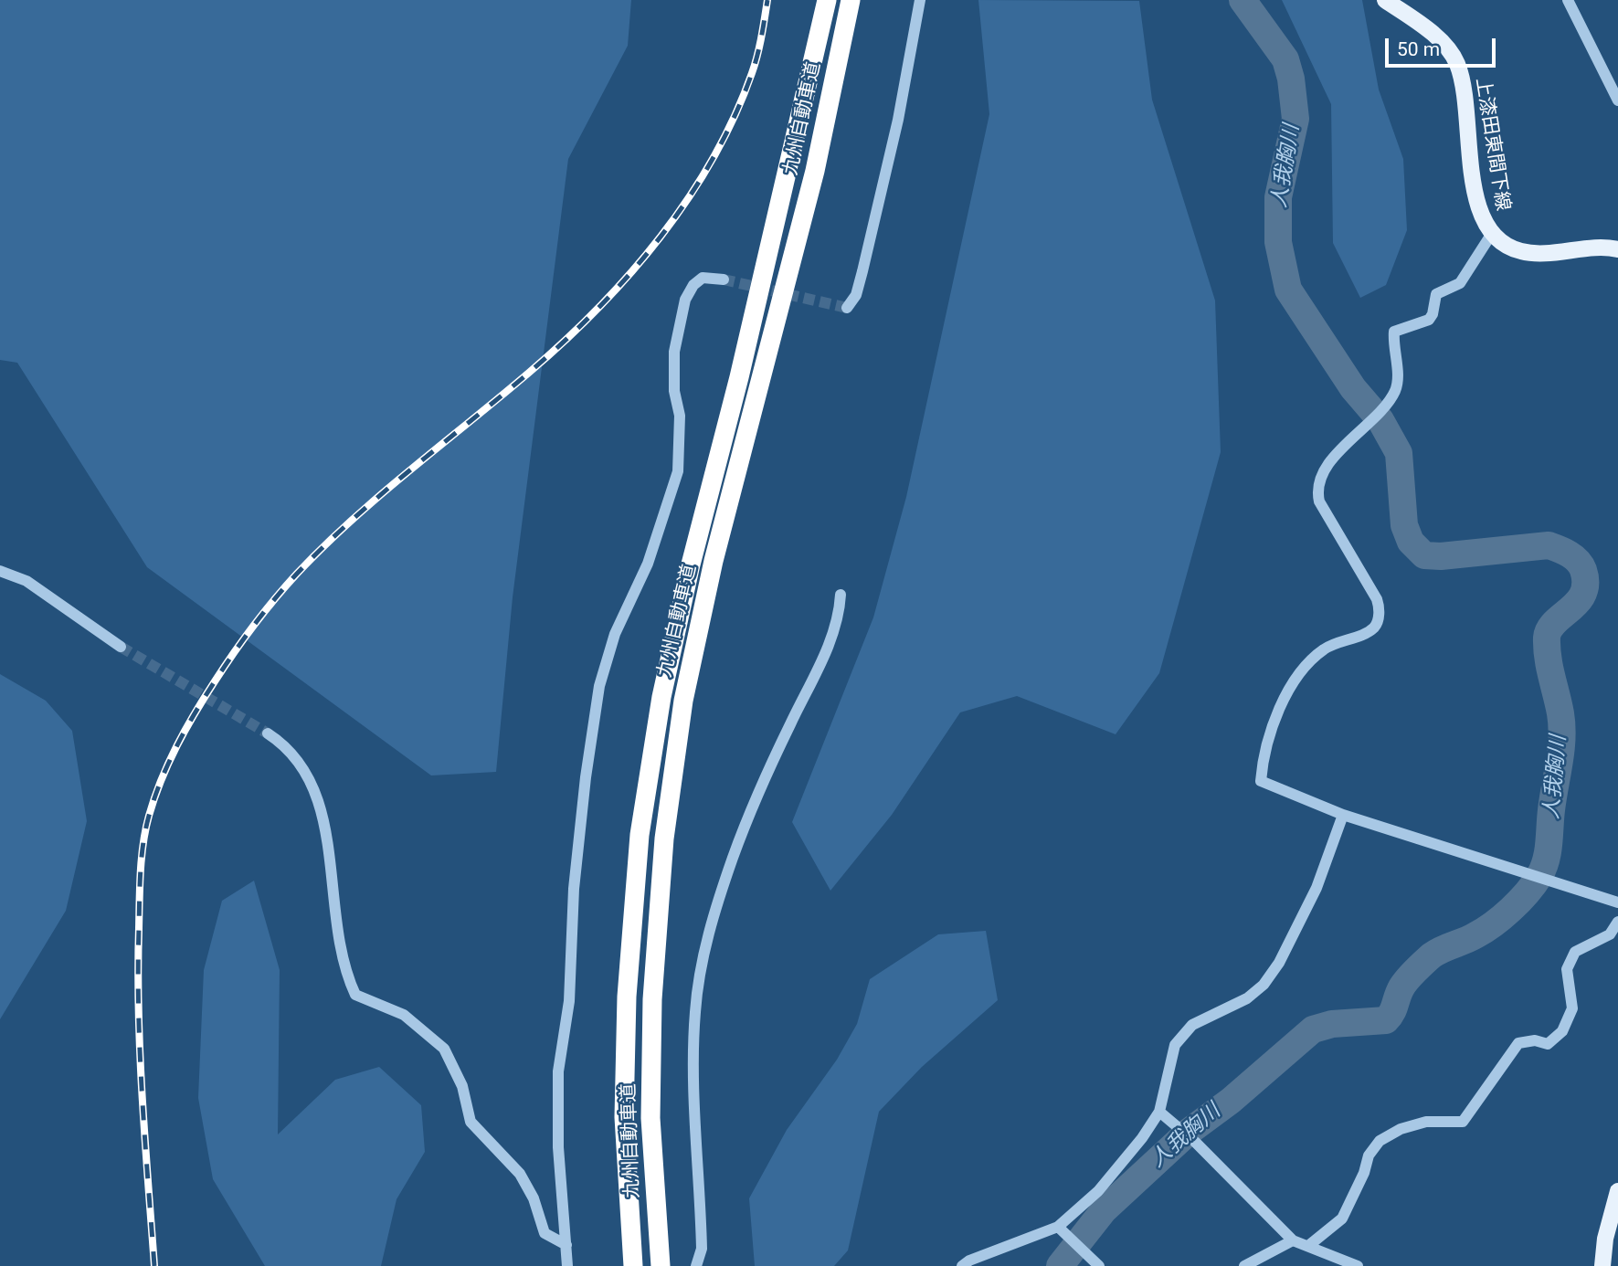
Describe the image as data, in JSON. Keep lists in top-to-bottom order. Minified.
{"streets":{"highway":["九州自動車道"],"main road":["上漆田東間下線"]},"water":["人我胸川"],"scale_bar":"50 m"}
